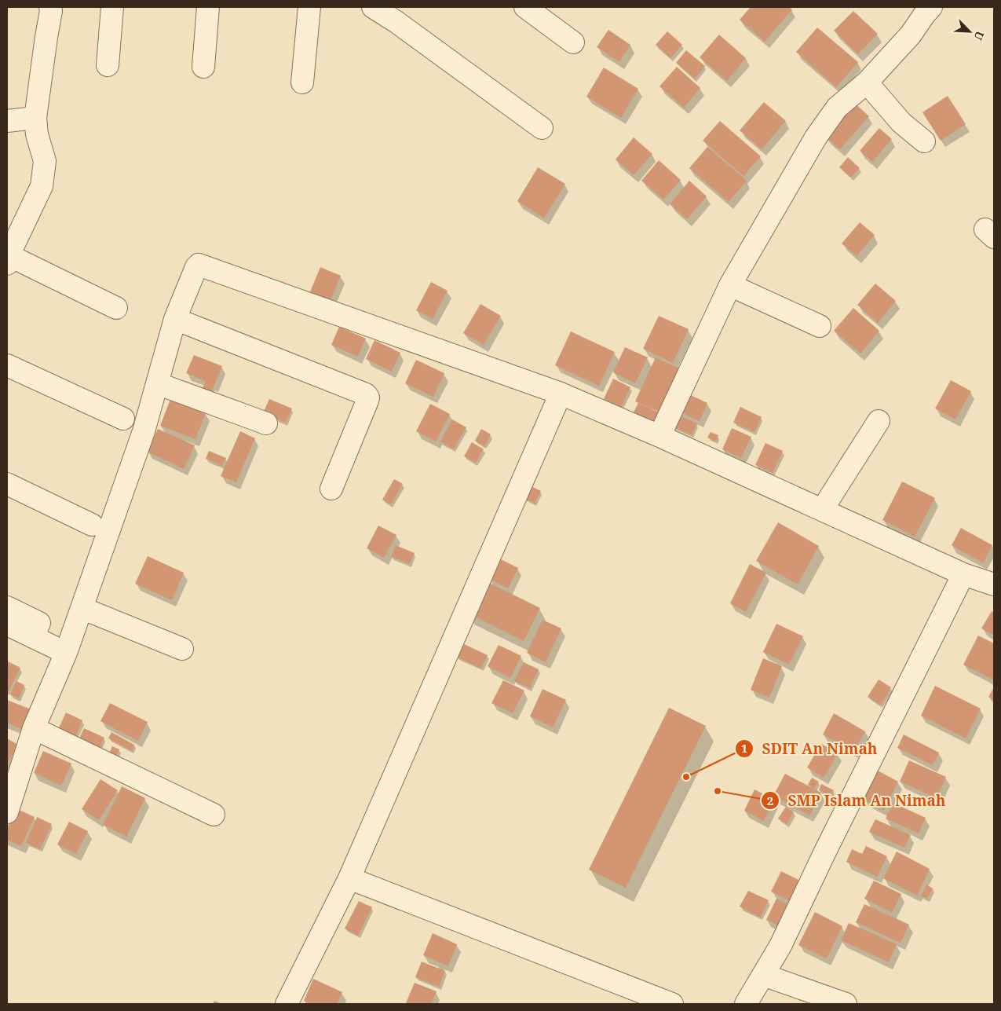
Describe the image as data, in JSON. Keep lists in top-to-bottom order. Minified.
{"places":["SDIT An Nimah","SMP Islam An Nimah"],"north":"bottom right"}
